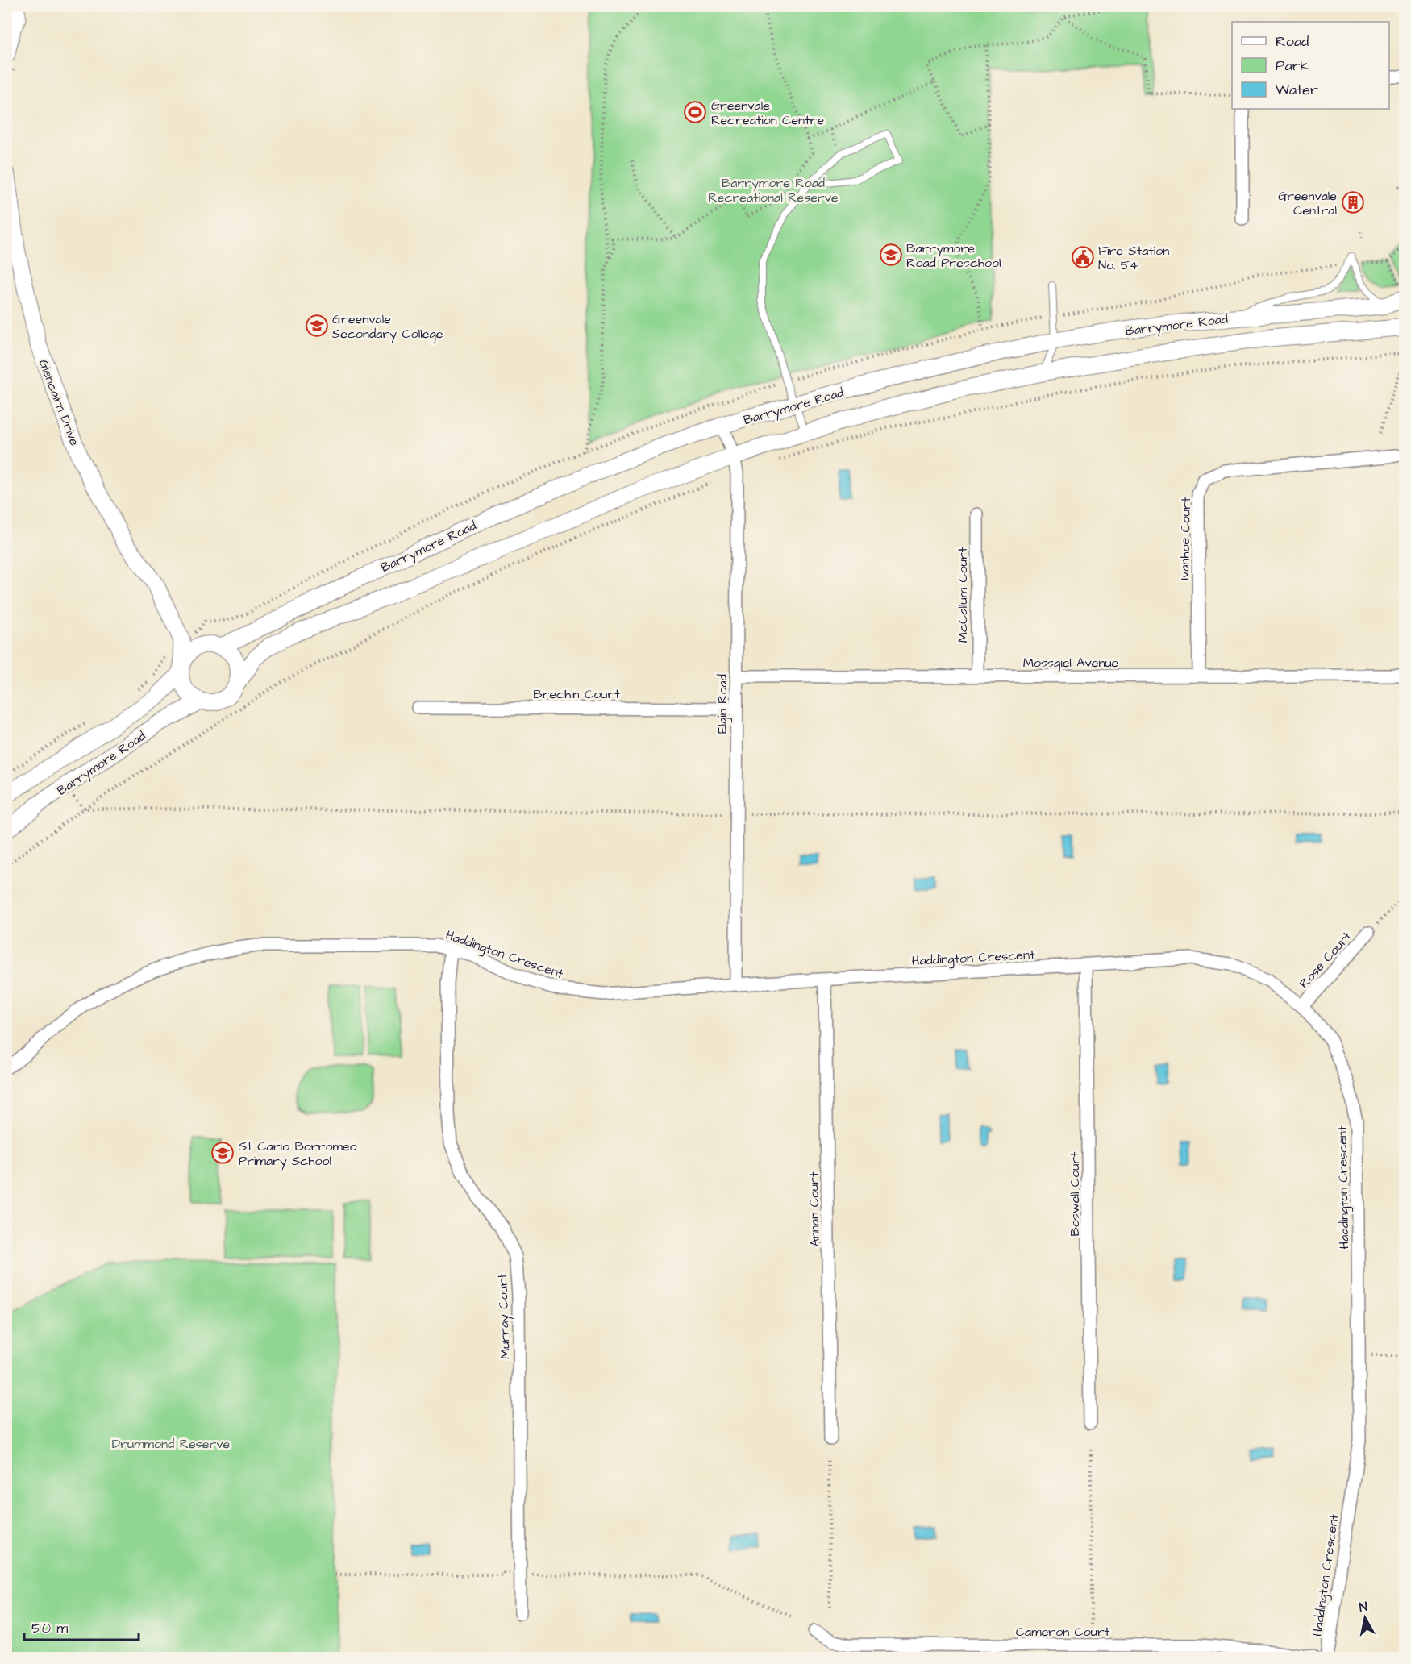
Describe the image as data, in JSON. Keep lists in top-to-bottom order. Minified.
{"streets":{"street":["Barrymore Road","Glencairn Drive","Ivanhoe Court","McCallum Court","Mossgiel Avenue","Brechin Court","Elgin Road","Haddington Crescent","Rose Court","Boswell Court","Annan Court","Murray Court","Cameron Court"]},"crossings":[["Barrymore Road","Glencairn Drive"],["Barrymore Road","Elgin Road"],["Ivanhoe Court","Mossgiel Avenue"],["McCallum Court","Mossgiel Avenue"],["Mossgiel Avenue","Elgin Road"],["Brechin Court","Elgin Road"],["Elgin Road","Haddington Crescent"],["Haddington Crescent","Rose Court"],["Haddington Crescent","Boswell Court"],["Haddington Crescent","Annan Court"],["Haddington Crescent","Murray Court"]],"parks":["Barrymore Road Recreational Reserve","Drummond Reserve"],"places":{"sports":["Greenvale Recreation Centre"],"building":["Greenvale Central"],"school or university":["Barrymore Road Preschool","Greenvale Secondary College","St Carlo Borromeo Primary School"],"public building":["Fire Station No. 54"]},"legend":["Road","Park","Water"],"scale_bar":"50 m","north":"top"}
